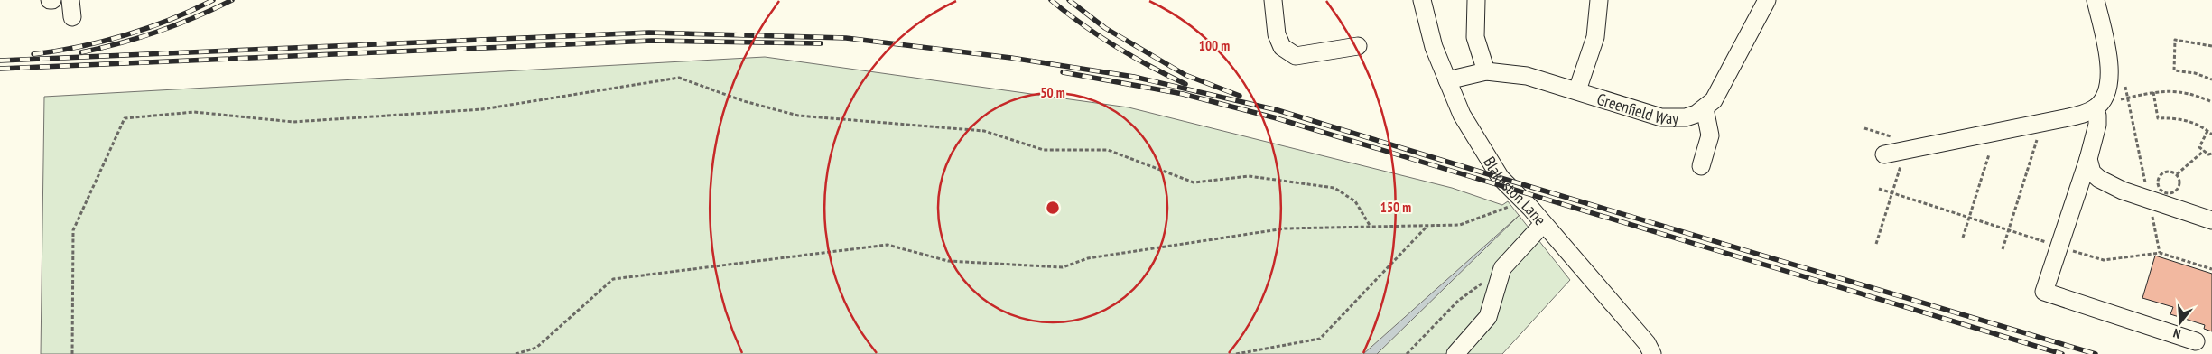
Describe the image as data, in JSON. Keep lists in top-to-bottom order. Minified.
{"streets":{"street":["Greenfield Way","Blakeston Lane"]},"crossings":[["Greenfield Way","Blakeston Lane"]],"north":"bottom","rings":["100 m","50 m","150 m"]}
